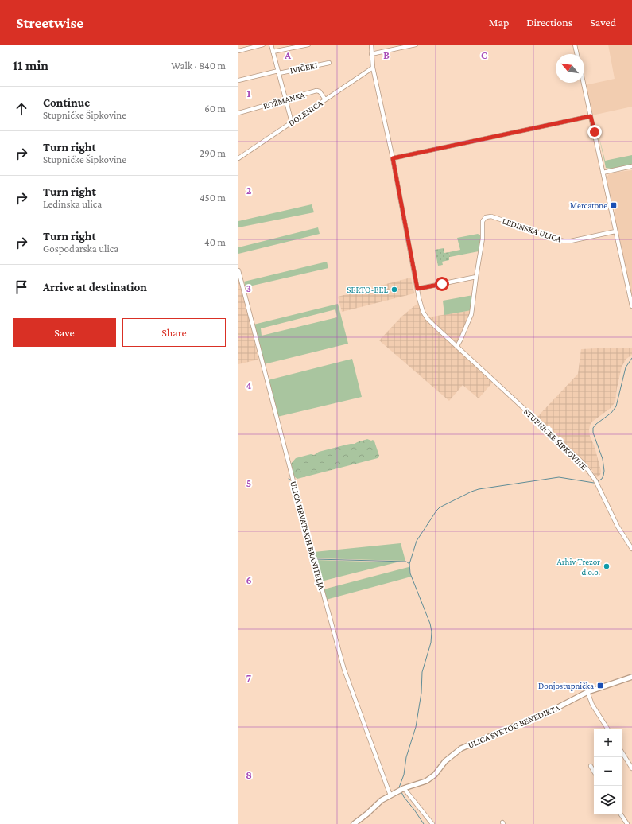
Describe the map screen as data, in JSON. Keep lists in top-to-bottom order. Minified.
{"streets":{"main road":["ULICA SVETOG BENEDIKTA"],"street":["IVIČEKI","ROŽMANKA","DOLENICA","LEDINSKA ULICA","STUPNIČKE ŠIPKOVINE","ULICA HRVATSKIH BRANITELJA"]},"crossings":[["IVIČEKI","ROŽMANKA"],["IVIČEKI","DOLENICA"],["ROŽMANKA","DOLENICA"],["DOLENICA","STUPNIČKE ŠIPKOVINE"],["ULICA HRVATSKIH BRANITELJA","ULICA SVETOG BENEDIKTA"]],"places":{"transit":["Mercatone","Donjostupnička"],"other":["SERTO-BEL","Arhiv Trezor d.o.o."]},"north":"top left","page":{"header":"Streetwise","nav":["Map","Directions","Saved"],"heading":["11 min","Walk · 840 m"],"list":[["Continue","Stupničke Šipkovine","60 m"],["Turn right","Stupničke Šipkovine","290 m"],["Turn right","Ledinska ulica","450 m"],["Turn right","Gospodarska ulica","40 m"],"Arrive at destination"],"buttons":["Save","Share"],"map_buttons":["+","−"]},"grid":{"columns":["A","B","C"],"rows":["1","2","3","4","5","6","7","8"]}}
